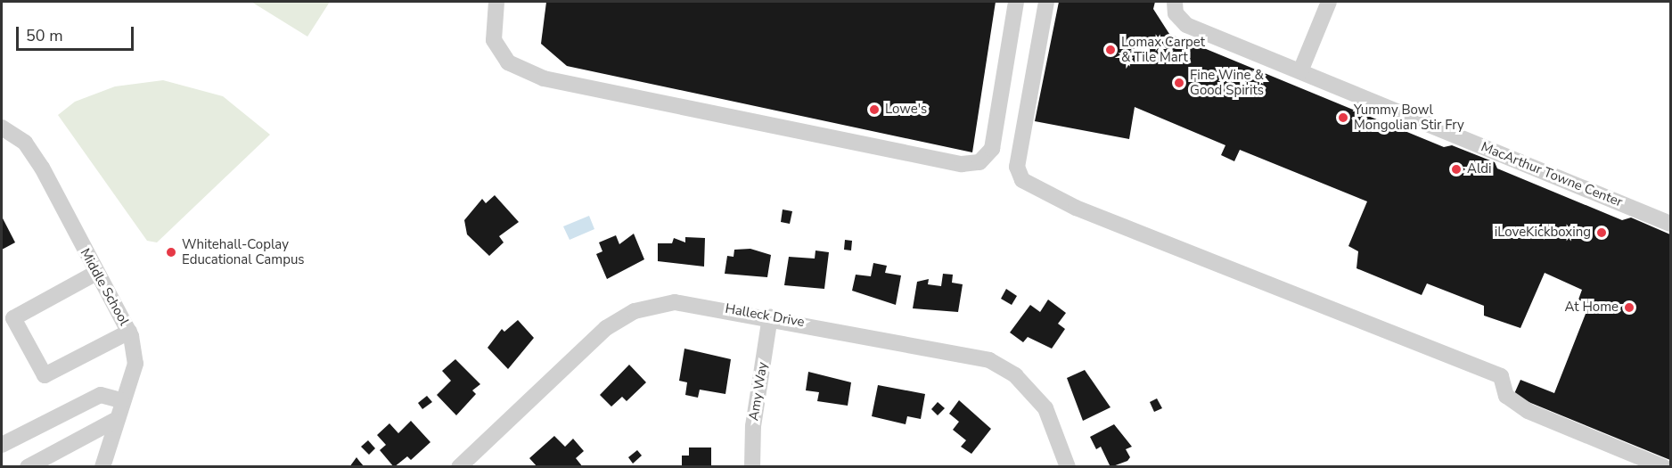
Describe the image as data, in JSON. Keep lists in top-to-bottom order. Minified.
{"streets":{"street":["MacArthur Towne Center","Middle School","Halleck Drive","Amy Way"]},"crossings":[["Halleck Drive","Amy Way"]],"places":["Lomax Carpet & Tile Mart","Fine Wine & Good Spirits","Lowe's","Yummy Bowl Mongolian Stir Fry","Aldi","iLoveKickboxing","Whitehall-Coplay Educational Campus","At Home"],"scale_bar":"50 m"}
